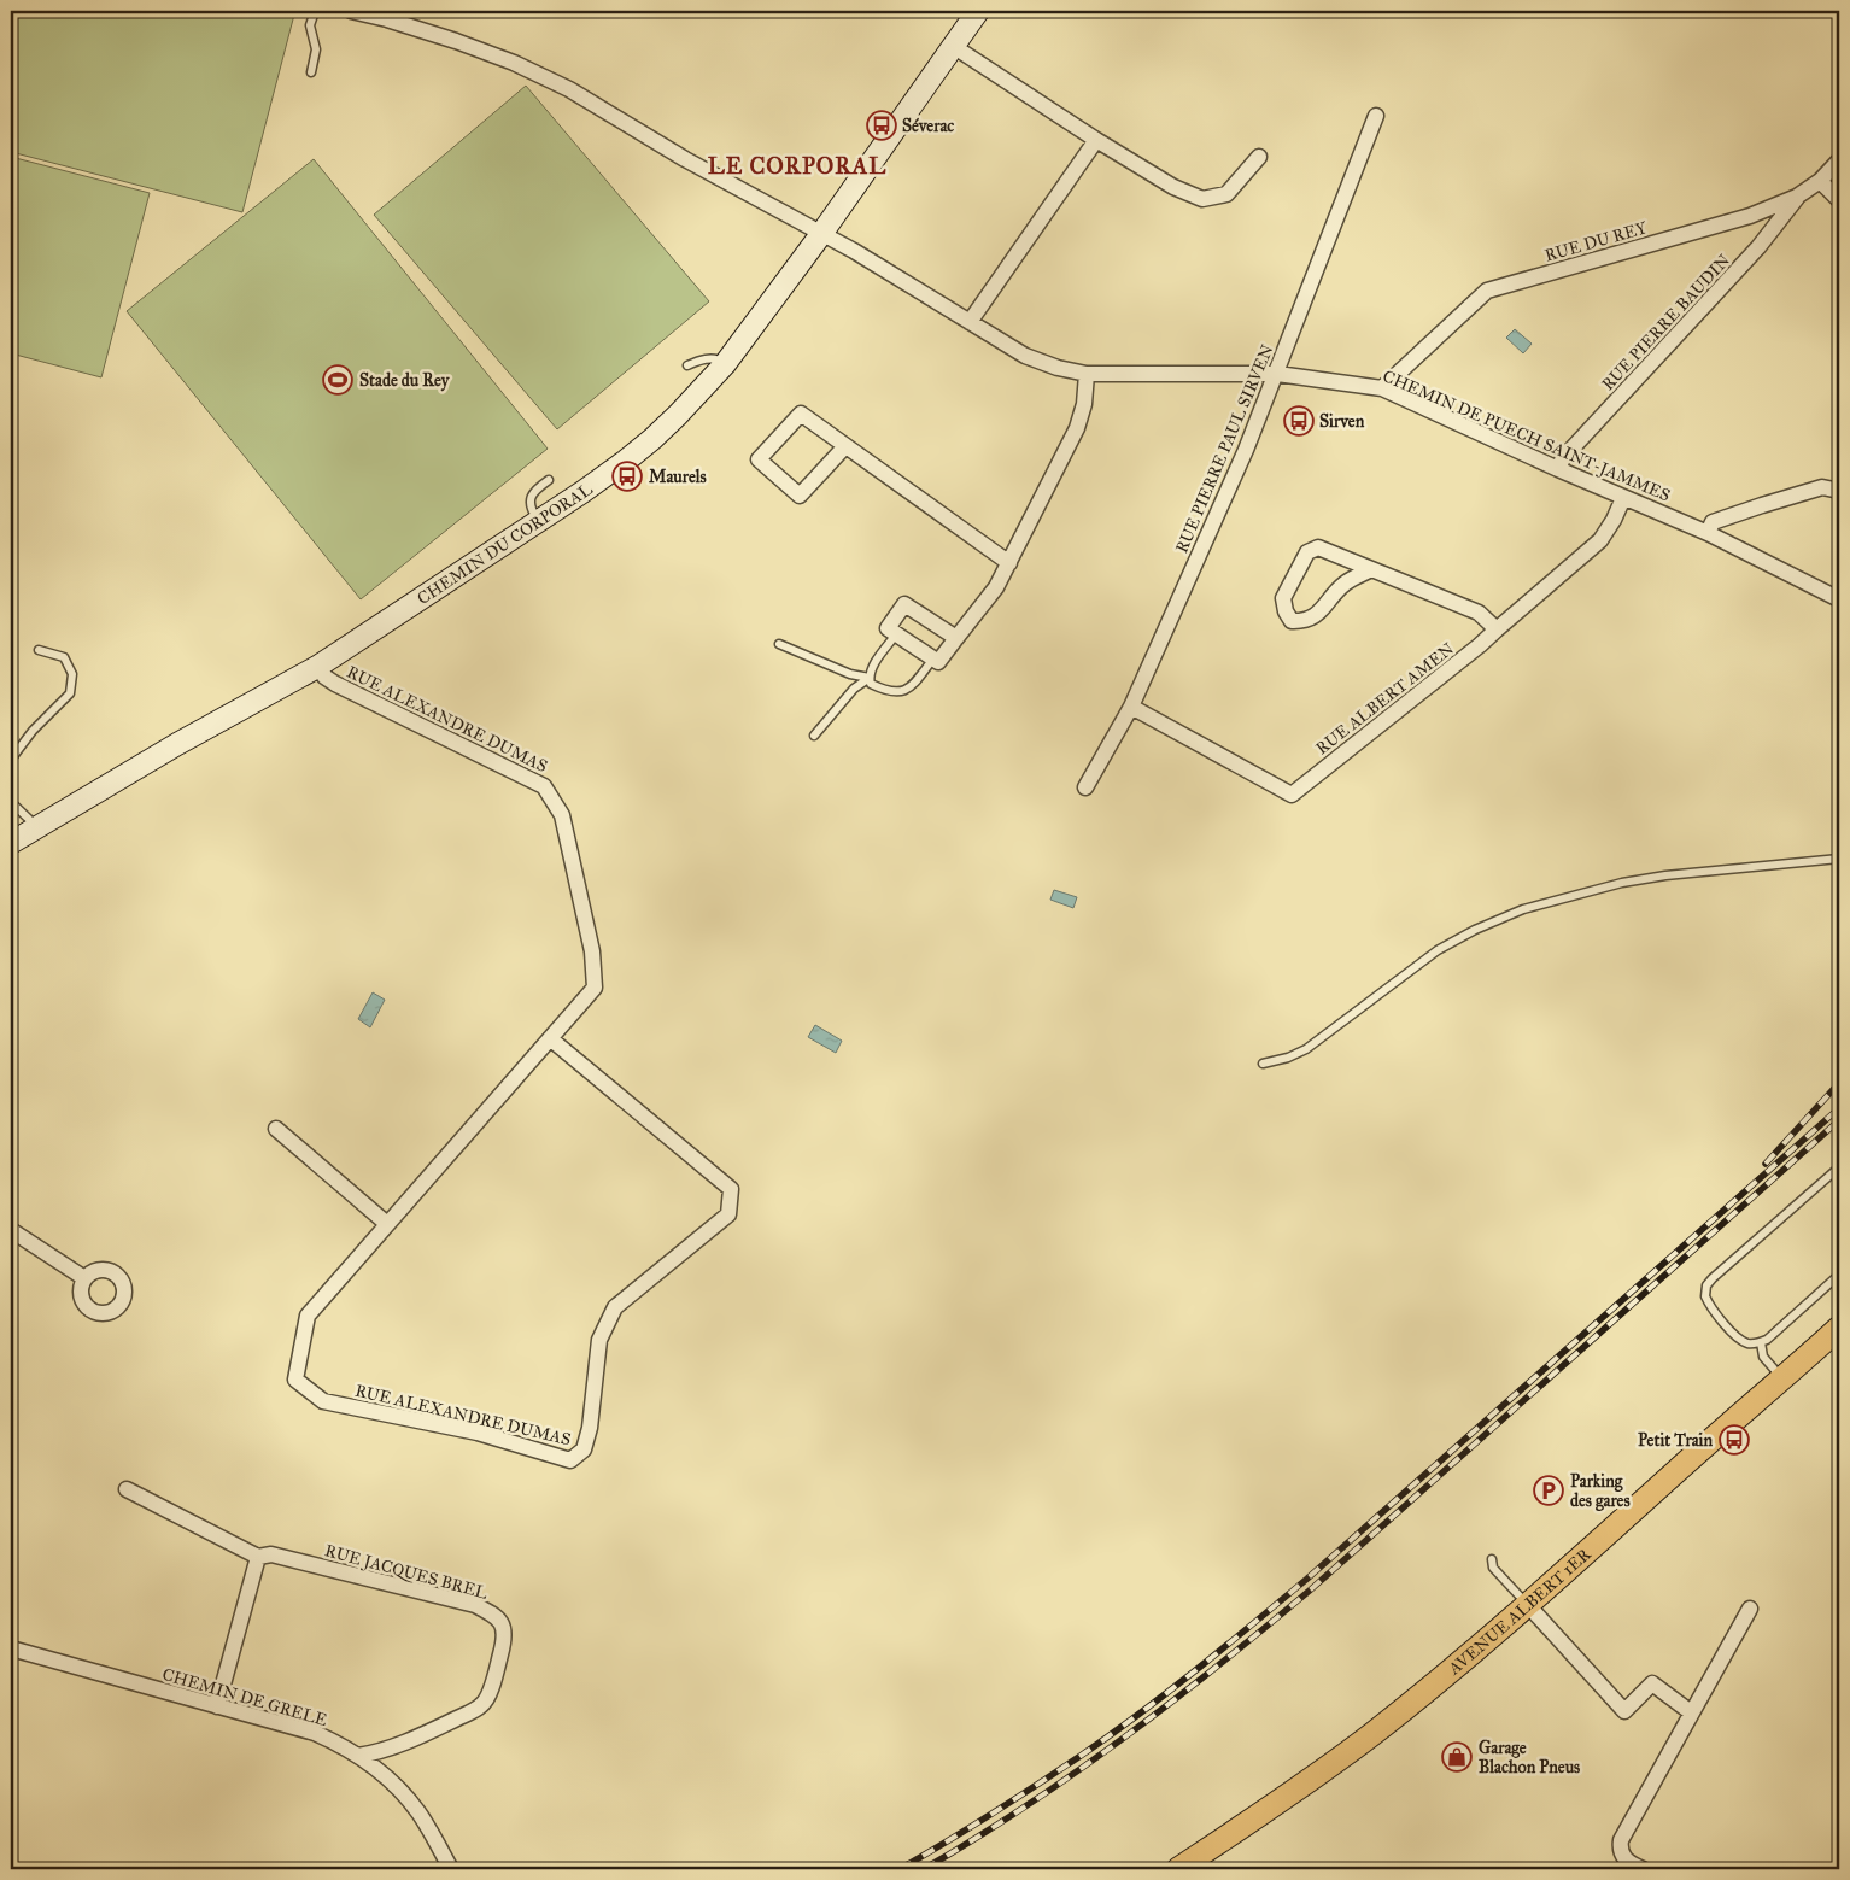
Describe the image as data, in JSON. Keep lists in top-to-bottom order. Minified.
{"streets":{"main road":["AVENUE ALBERT 1ER"],"street":["RUE DU REY","RUE PIERRE BAUDIN","CHEMIN DE PUECH SAINT-JAMMES","RUE PIERRE PAUL SIRVEN","CHEMIN DU CORPORAL","RUE ALBERT AMEN","RUE ALEXANDRE DUMAS","RUE JACQUES BREL","CHEMIN DE GRELE"]},"crossings":[["RUE DU REY","RUE PIERRE BAUDIN"],["RUE DU REY","CHEMIN DE PUECH SAINT-JAMMES"],["RUE PIERRE BAUDIN","CHEMIN DE PUECH SAINT-JAMMES"],["CHEMIN DE PUECH SAINT-JAMMES","RUE PIERRE PAUL SIRVEN"],["CHEMIN DE PUECH SAINT-JAMMES","CHEMIN DU CORPORAL"],["CHEMIN DE PUECH SAINT-JAMMES","RUE ALBERT AMEN"],["RUE PIERRE PAUL SIRVEN","RUE ALBERT AMEN"],["CHEMIN DU CORPORAL","RUE ALEXANDRE DUMAS"],["RUE JACQUES BREL","CHEMIN DE GRELE"]],"districts":["LE CORPORAL"],"places":{"bus stop":["Séverac","Sirven","Maurels","Petit Train"],"sports":["Stade du Rey"],"parking":["Parking des gares"],"shop":["Garage Blachon Pneus"]}}
